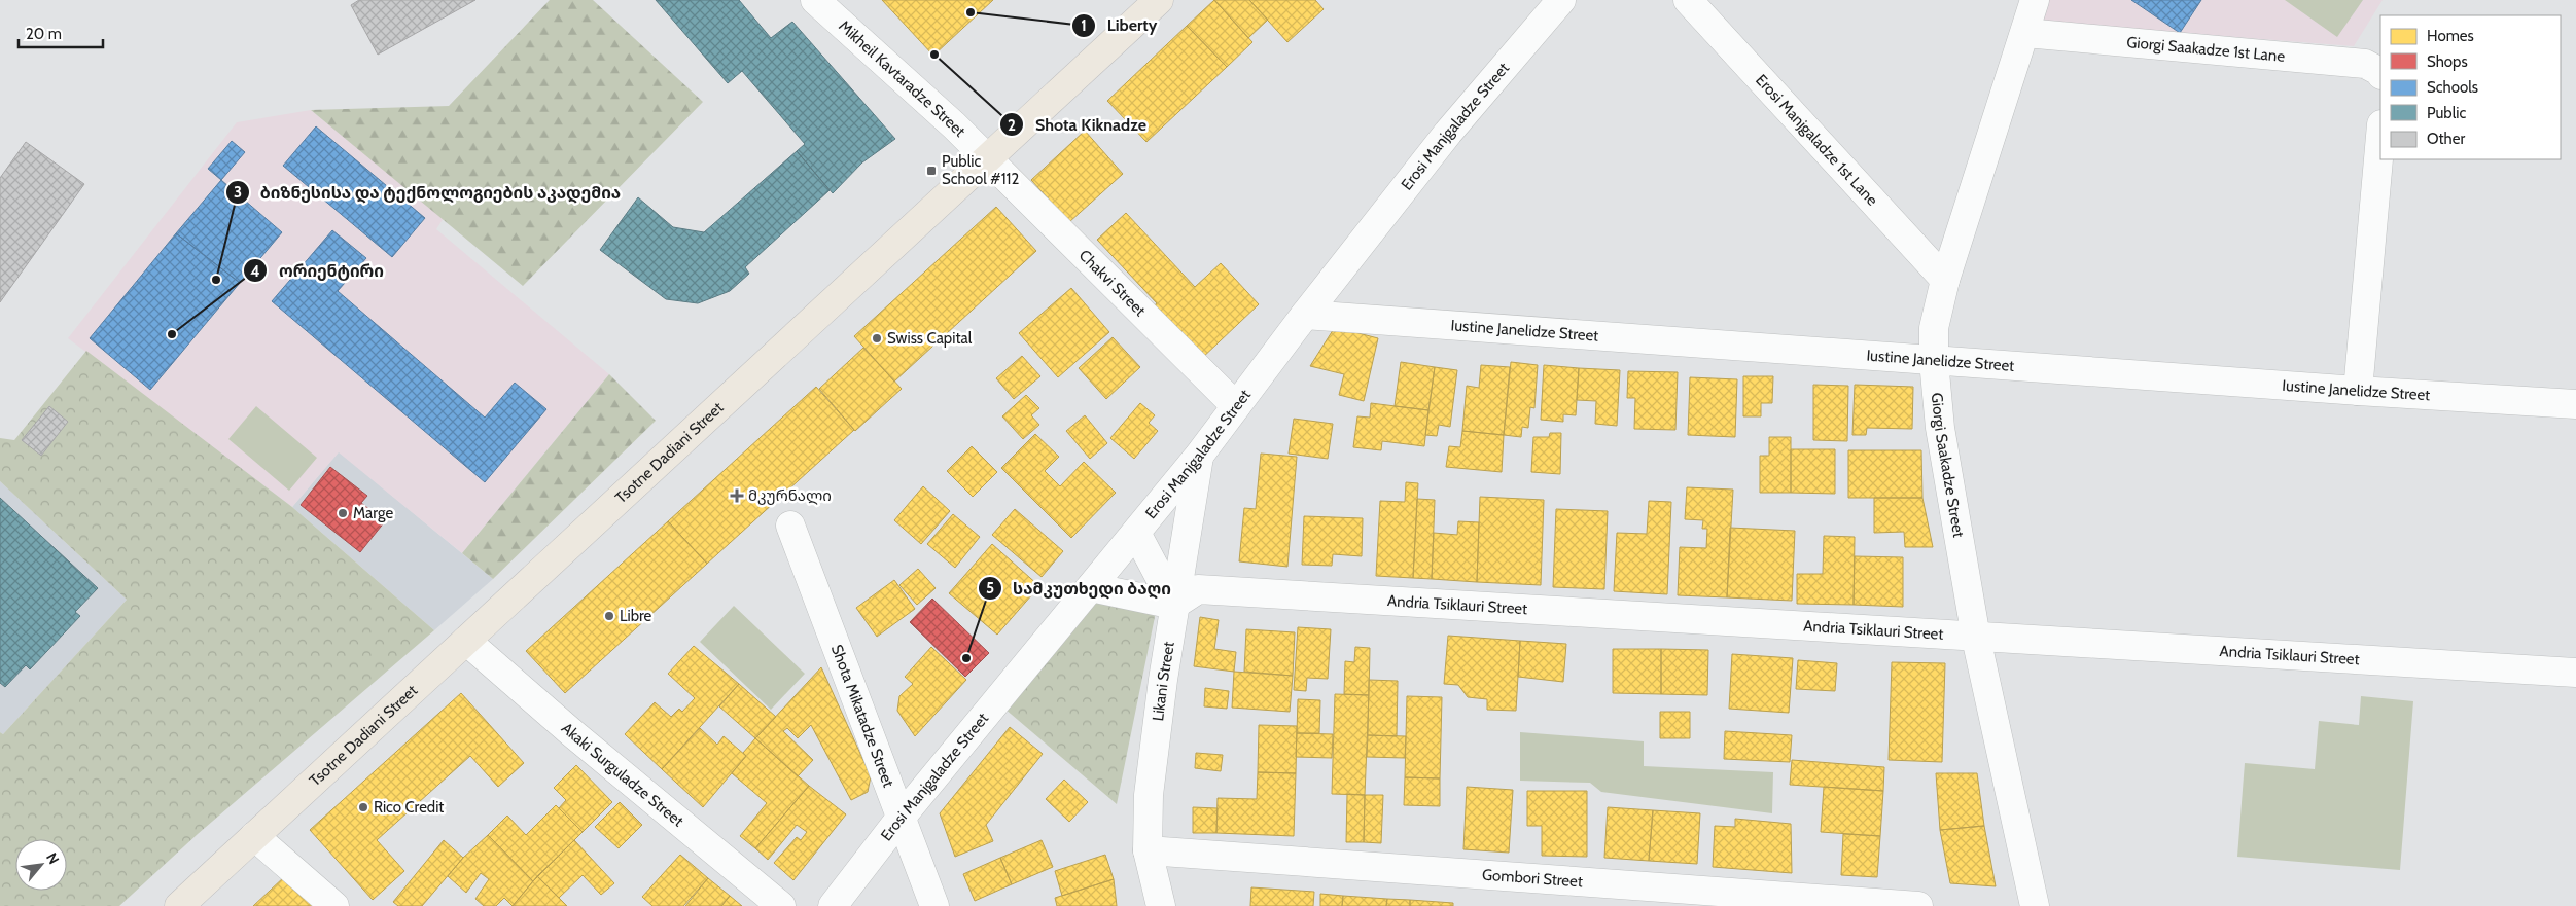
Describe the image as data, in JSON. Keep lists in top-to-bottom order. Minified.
{"streets":{"main road":["Tsotne Dadiani Street"],"street":["Giorgi Saakadze 1st Lane","Mikheil Kavtaradze Street","Erosi Manjgaladze Street","Erosi Manjgaladze 1st Lane","Chakvi Street","Iustine Janelidze Street","Giorgi Saakadze Street","Andria Tsiklauri Street","Likani Street","Shota Mikatadze Street","Akaki Surguladze Street","Gombori Street"]},"crossings":[["Giorgi Saakadze 1st Lane","Giorgi Saakadze Street"],["Mikheil Kavtaradze Street","Chakvi Street"],["Mikheil Kavtaradze Street","Tsotne Dadiani Street"],["Erosi Manjgaladze Street","Chakvi Street"],["Erosi Manjgaladze Street","Iustine Janelidze Street"],["Erosi Manjgaladze Street","Likani Street"],["Erosi Manjgaladze Street","Shota Mikatadze Street"],["Erosi Manjgaladze 1st Lane","Giorgi Saakadze Street"],["Chakvi Street","Tsotne Dadiani Street"],["Iustine Janelidze Street","Giorgi Saakadze Street"],["Tsotne Dadiani Street","Akaki Surguladze Street"],["Giorgi Saakadze Street","Andria Tsiklauri Street"],["Andria Tsiklauri Street","Likani Street"],["Likani Street","Gombori Street"]],"places":{"other":["Liberty","Shota Kiknadze","ბიზნესისა და ტექნოლოგიების აკადემია","ორიენტირი","Swiss Capital","Marge","Libre","სამკუთხედი ბაღი","Rico Credit"],"transit":["Public School #112"],"health":["მკურნალი"]},"legend":["Homes","Shops","Schools","Public","Other"],"scale_bar":"20 m","north":"top right"}
